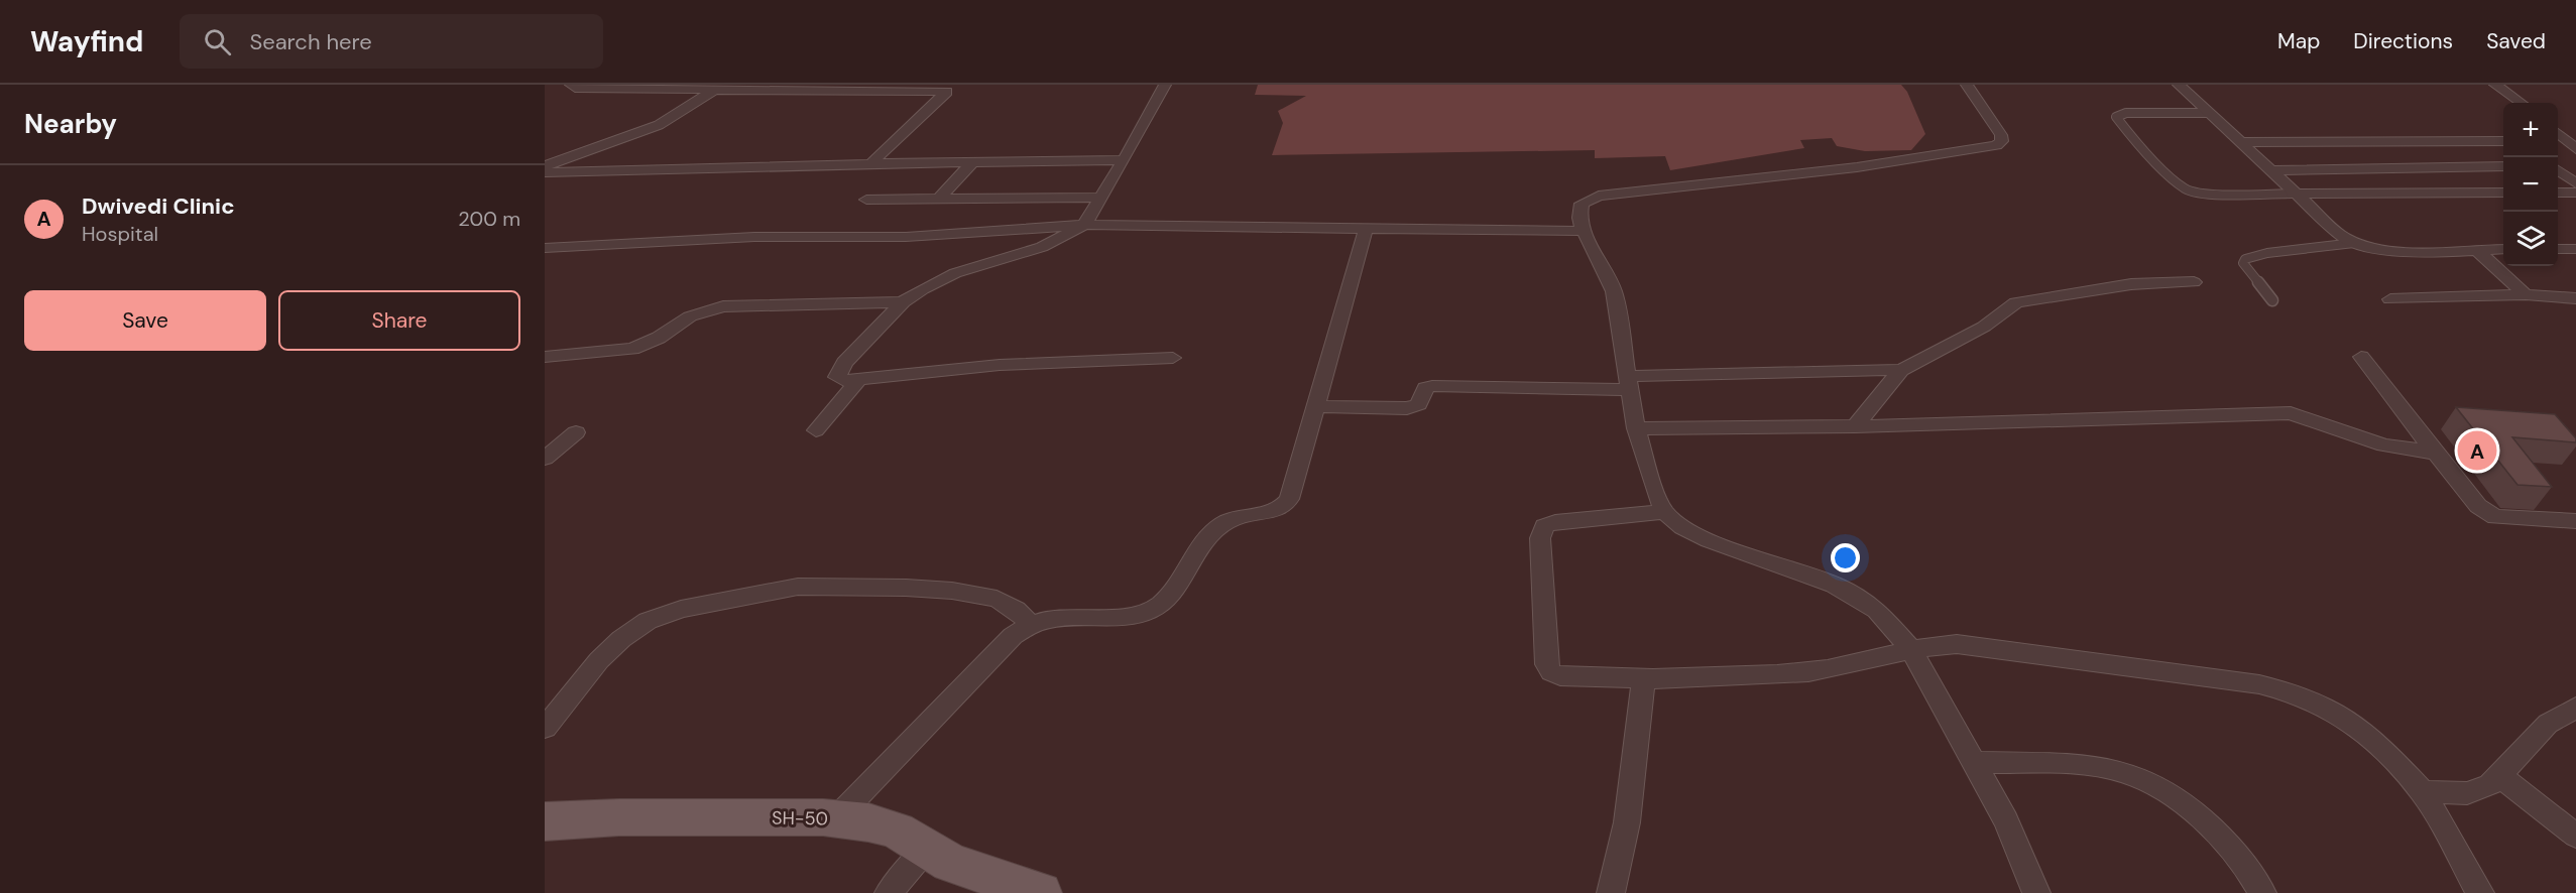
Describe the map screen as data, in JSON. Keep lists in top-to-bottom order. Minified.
{"streets":{"main road":["SH-50"]},"page":{"header":"Wayfind","search":"Search here","nav":["Map","Directions","Saved"],"heading":"Nearby","map_buttons":["+","−"],"list":[{"mark":"A","name":"Dwivedi Clinic","note":"Hospital","value":"200 m"}],"buttons":["Save","Share"],"pins":"A"}}
